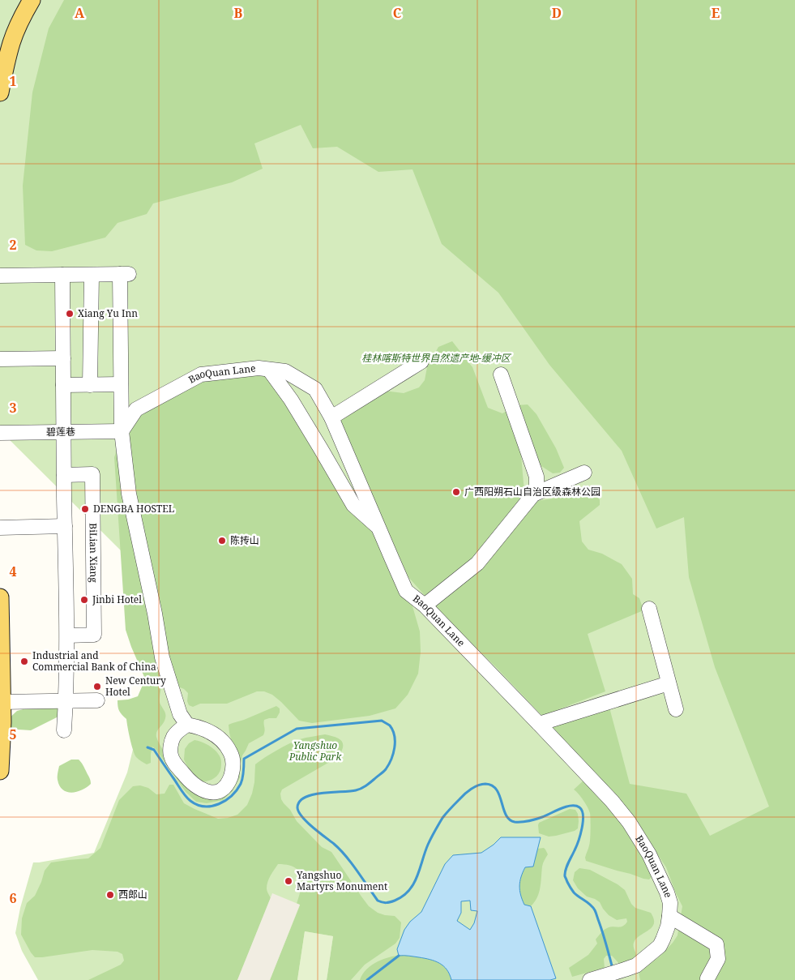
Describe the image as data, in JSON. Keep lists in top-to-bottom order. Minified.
{"streets":{"street":["BaoQuan Lane","碧莲巷","BiLian Xiang"]},"crossings":[["BaoQuan Lane","碧莲巷"]],"parks":["桂林喀斯特世界自然遗产地-缓冲区","Yangshuo Public Park"],"places":["Xiang Yu Inn","广西阳朔石山自治区级森林公园","DENGBA HOSTEL","陈抟山","Jinbi Hotel","Industrial and Commercial Bank of China","New Century Hotel","Yangshuo Martyrs Monument","西郎山"],"grid":{"columns":["A","B","C","D","E"],"rows":["1","2","3","4","5","6"]}}
